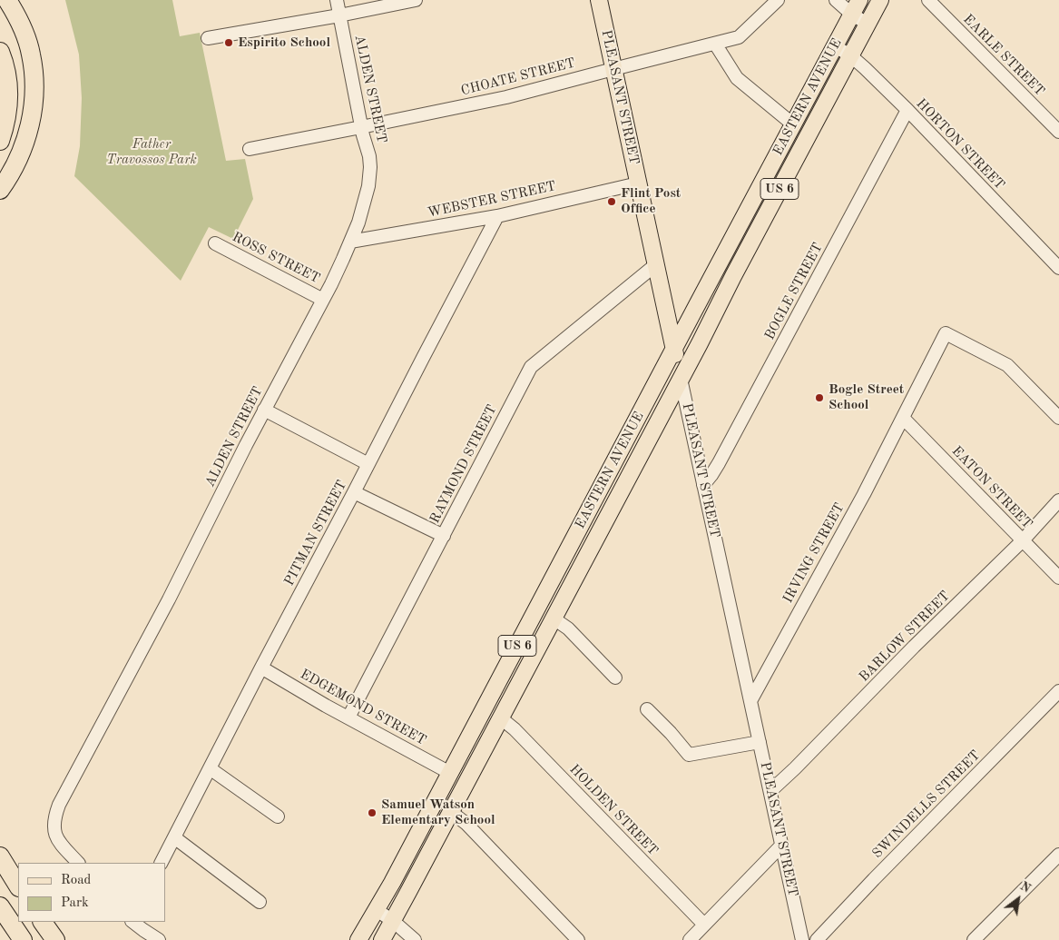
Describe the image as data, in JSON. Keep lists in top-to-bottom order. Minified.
{"streets":{"main road":["PLEASANT STREET","EASTERN AVENUE","US 6"],"street":["EARLE STREET","CHOATE STREET","ALDEN STREET","HORTON STREET","WEBSTER STREET","ROSS STREET","BOGLE STREET","RAYMOND STREET","EATON STREET","PITMAN STREET","IRVING STREET","BARLOW STREET","EDGEMOND STREET","SWINDELLS STREET","HOLDEN STREET"]},"crossings":[["CHOATE STREET","ALDEN STREET"],["CHOATE STREET","PLEASANT STREET"],["ALDEN STREET","WEBSTER STREET"],["ALDEN STREET","ROSS STREET"],["PLEASANT STREET","EASTERN AVENUE"],["PLEASANT STREET","WEBSTER STREET"],["PLEASANT STREET","BOGLE STREET"],["PLEASANT STREET","RAYMOND STREET"],["PLEASANT STREET","IRVING STREET"],["PLEASANT STREET","BARLOW STREET"],["EASTERN AVENUE","HORTON STREET"],["EASTERN AVENUE","EDGEMOND STREET"],["EASTERN AVENUE","HOLDEN STREET"],["HORTON STREET","BOGLE STREET"],["WEBSTER STREET","PITMAN STREET"],["RAYMOND STREET","EDGEMOND STREET"],["EATON STREET","IRVING STREET"],["EATON STREET","BARLOW STREET"],["PITMAN STREET","EDGEMOND STREET"]],"parks":["Father Travossos Park"],"places":["Espirito School","Flint Post Office","Bogle Street School","Samuel Watson Elementary School"],"legend":["Road","Park"],"north":"top right"}
